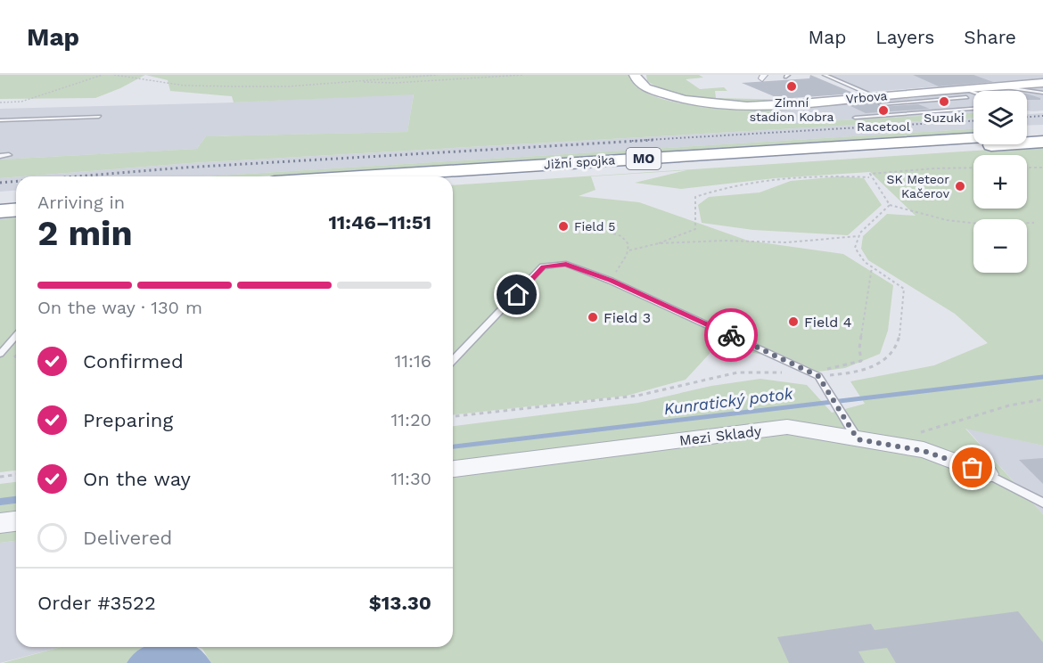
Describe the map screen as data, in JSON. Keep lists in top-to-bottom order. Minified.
{"streets":{"highway":["MO","Jižní spojka"],"main road":["Vrbova"],"street":["Mezi Sklady"]},"water":["Kunratický potok"],"places":["Zimní stadion Kobra","Suzuki","Racetool","SK Meteor Kačerov","Field 5","Field 3","Field 4"],"page":{"header":"Map","nav":["Map","Layers","Share"],"map_buttons":["+","−"],"heading":["2 min","Arriving in","11:46–11:51"],"panel":["Order #3522","$13.30"],"bar":"On the way · 130 m","list":[["Confirmed","11:16"],["Preparing","11:20"],["On the way","11:30"],"Delivered"]}}
